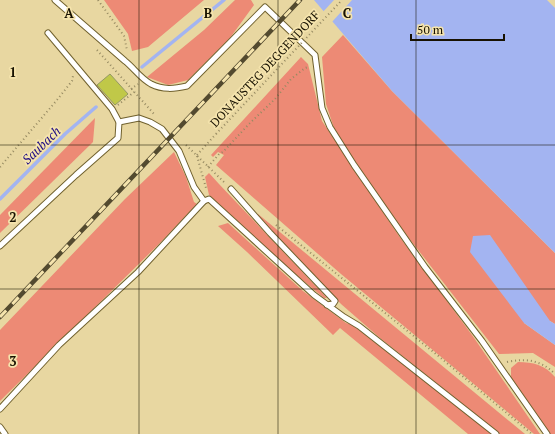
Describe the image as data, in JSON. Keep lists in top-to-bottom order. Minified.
{"streets":{"path":["DONAUSTEG DEGGENDORF"]},"water":["Saubach"],"scale_bar":"50 m","grid":{"columns":["A","B","C"],"rows":["1","2","3"]}}
